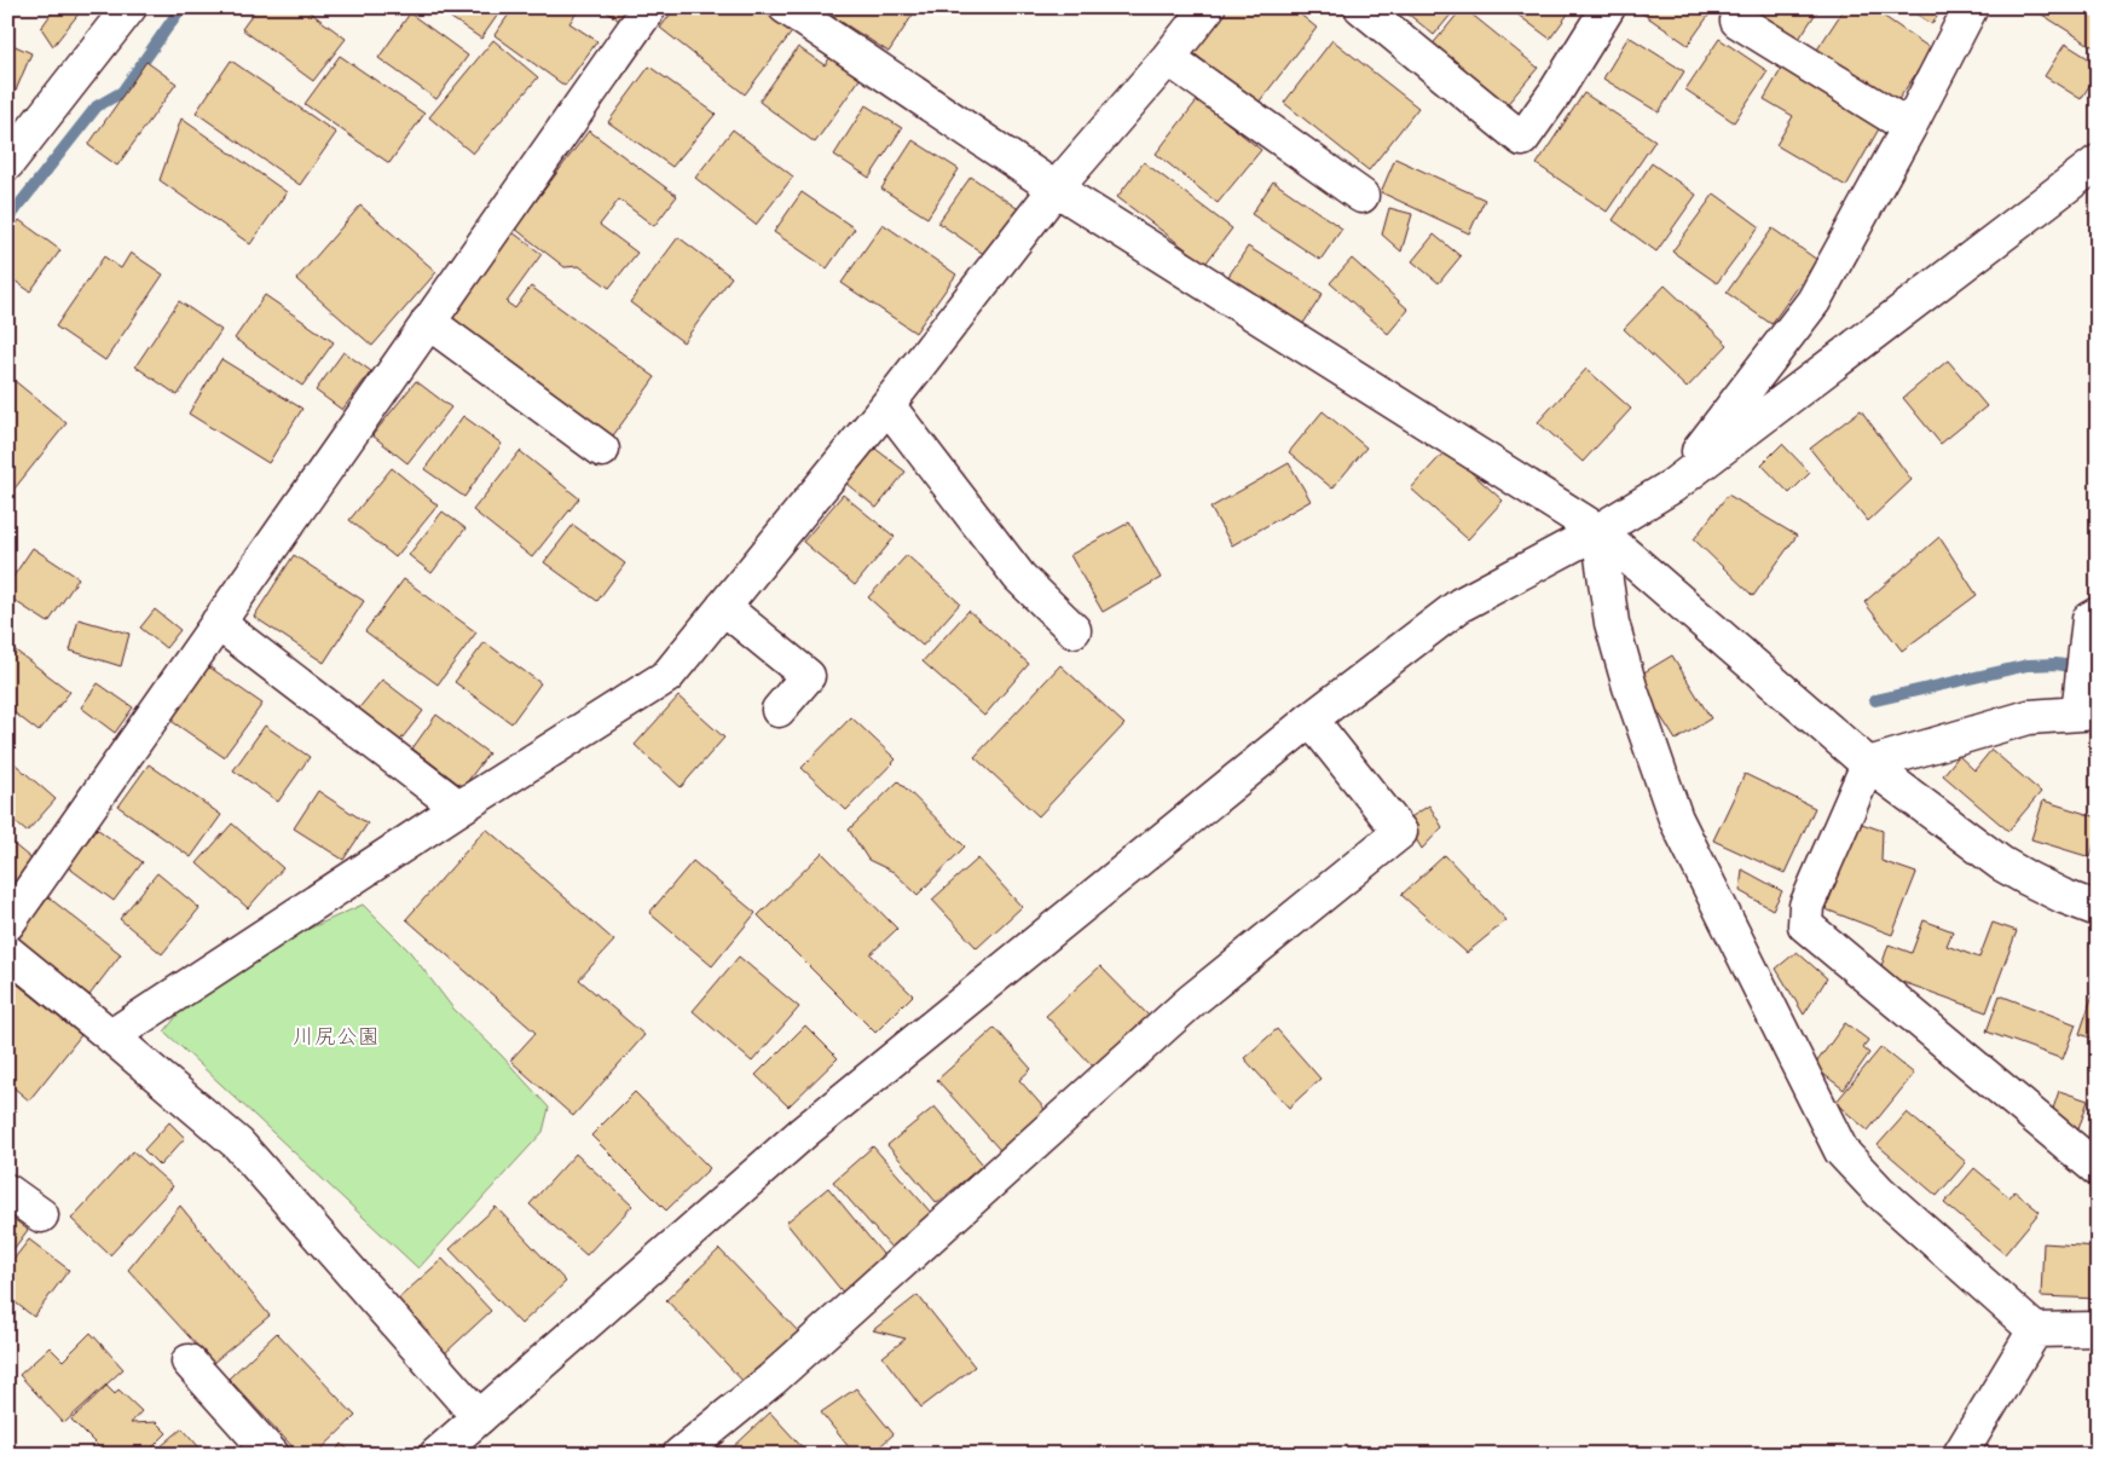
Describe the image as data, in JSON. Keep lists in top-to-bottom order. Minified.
{"parks":["川尻公園"]}
